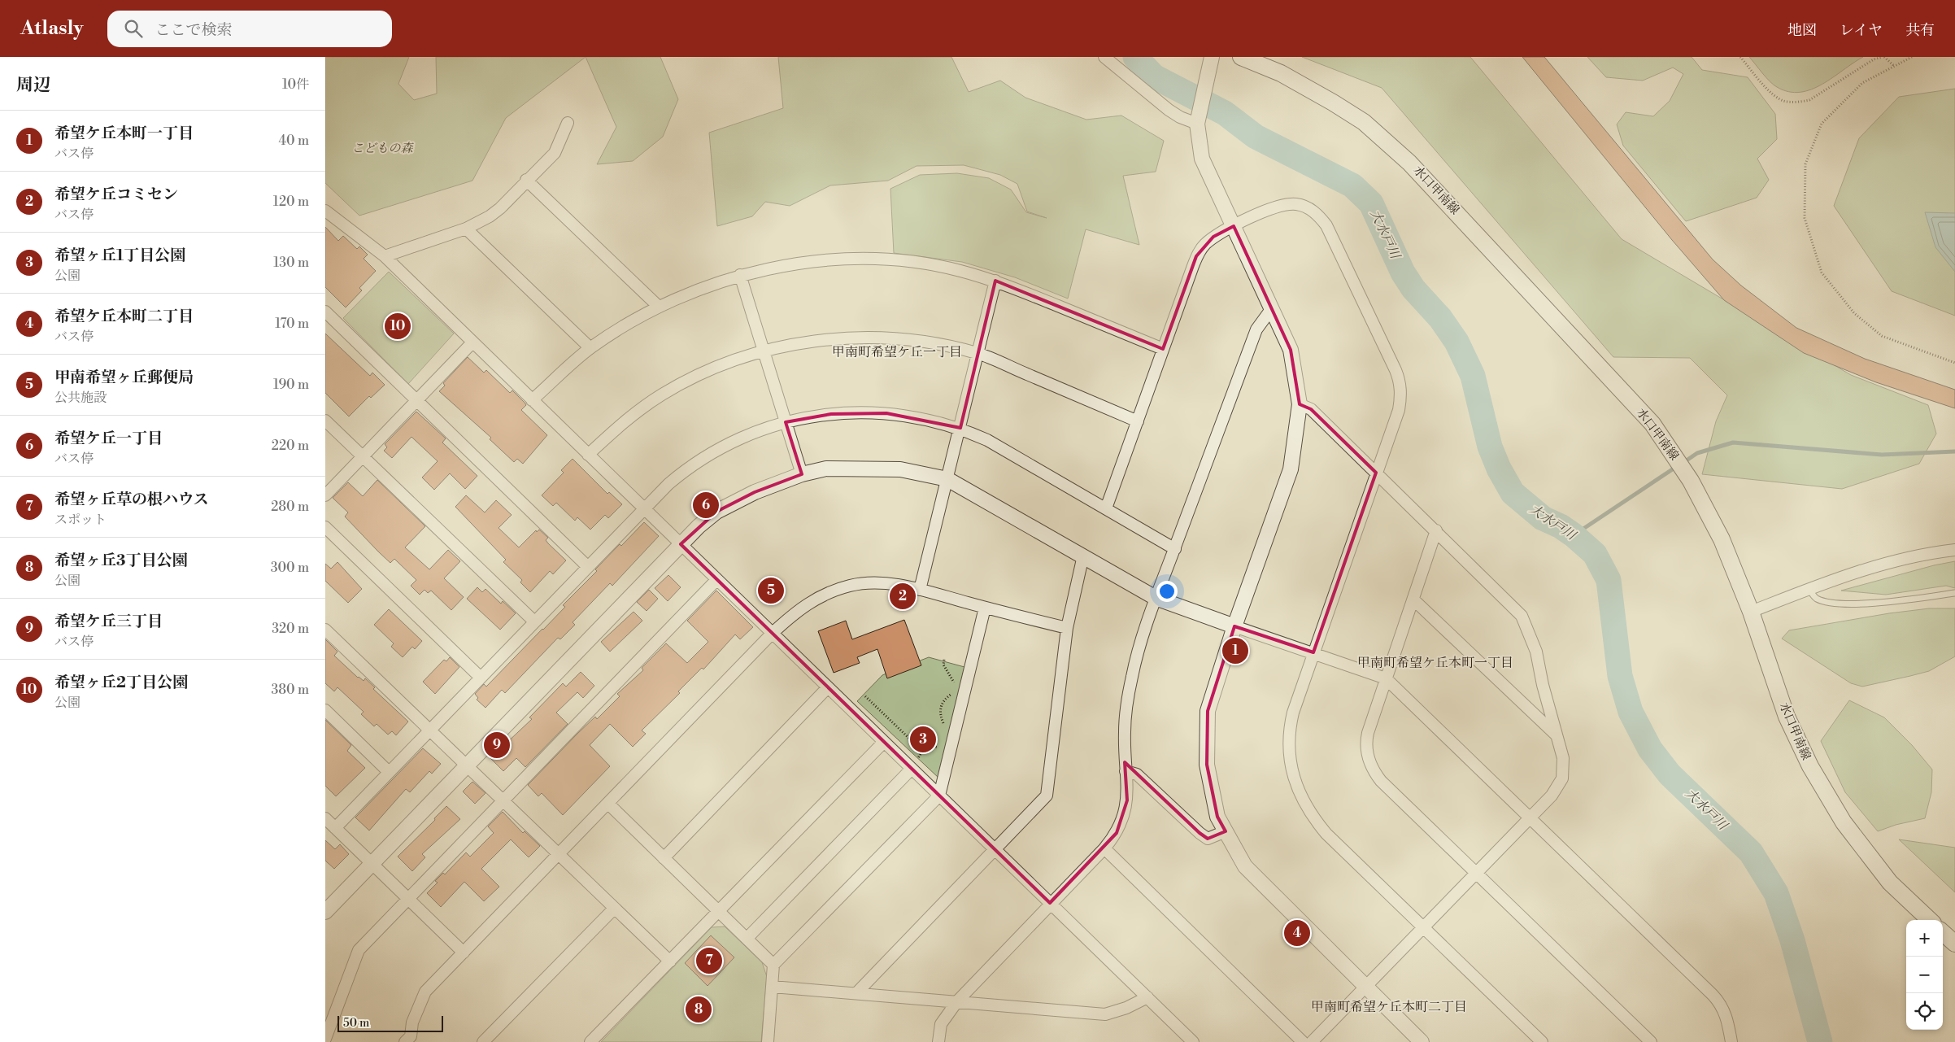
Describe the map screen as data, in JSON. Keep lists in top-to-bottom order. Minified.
{"streets":{"main road":["水口甲南線"]},"districts":["甲南町希望ケ丘一丁目","甲南町希望ケ丘本町一丁目","甲南町希望ケ丘本町二丁目"],"water":["大水戸川"],"parks":["こどもの森"],"scale_bar":"50 m","page":{"header":"Atlasly","search":"ここで検索","nav":["地図","レイヤ","共有"],"heading":["周辺","10件"],"list":[{"mark":"1","name":"希望ケ丘本町一丁目","note":"バス停","value":"40 m"},{"mark":"2","name":"希望ケ丘コミセン","note":"バス停","value":"120 m"},{"mark":"3","name":"希望ヶ丘1丁目公園","note":"公園","value":"130 m"},{"mark":"4","name":"希望ケ丘本町二丁目","note":"バス停","value":"170 m"},{"mark":"5","name":"甲南希望ヶ丘郵便局","note":"公共施設","value":"190 m"},{"mark":"6","name":"希望ケ丘一丁目","note":"バス停","value":"220 m"},{"mark":"7","name":"希望ヶ丘草の根ハウス","note":"スポット","value":"280 m"},{"mark":"8","name":"希望ヶ丘3丁目公園","note":"公園","value":"300 m"},{"mark":"9","name":"希望ケ丘三丁目","note":"バス停","value":"320 m"},{"mark":"10","name":"希望ヶ丘2丁目公園","note":"公園","value":"380 m"}],"pins":["10","6","5","2","1","3","9","4","7","8"],"map_buttons":["+","−"],"scale":"50 m"}}
